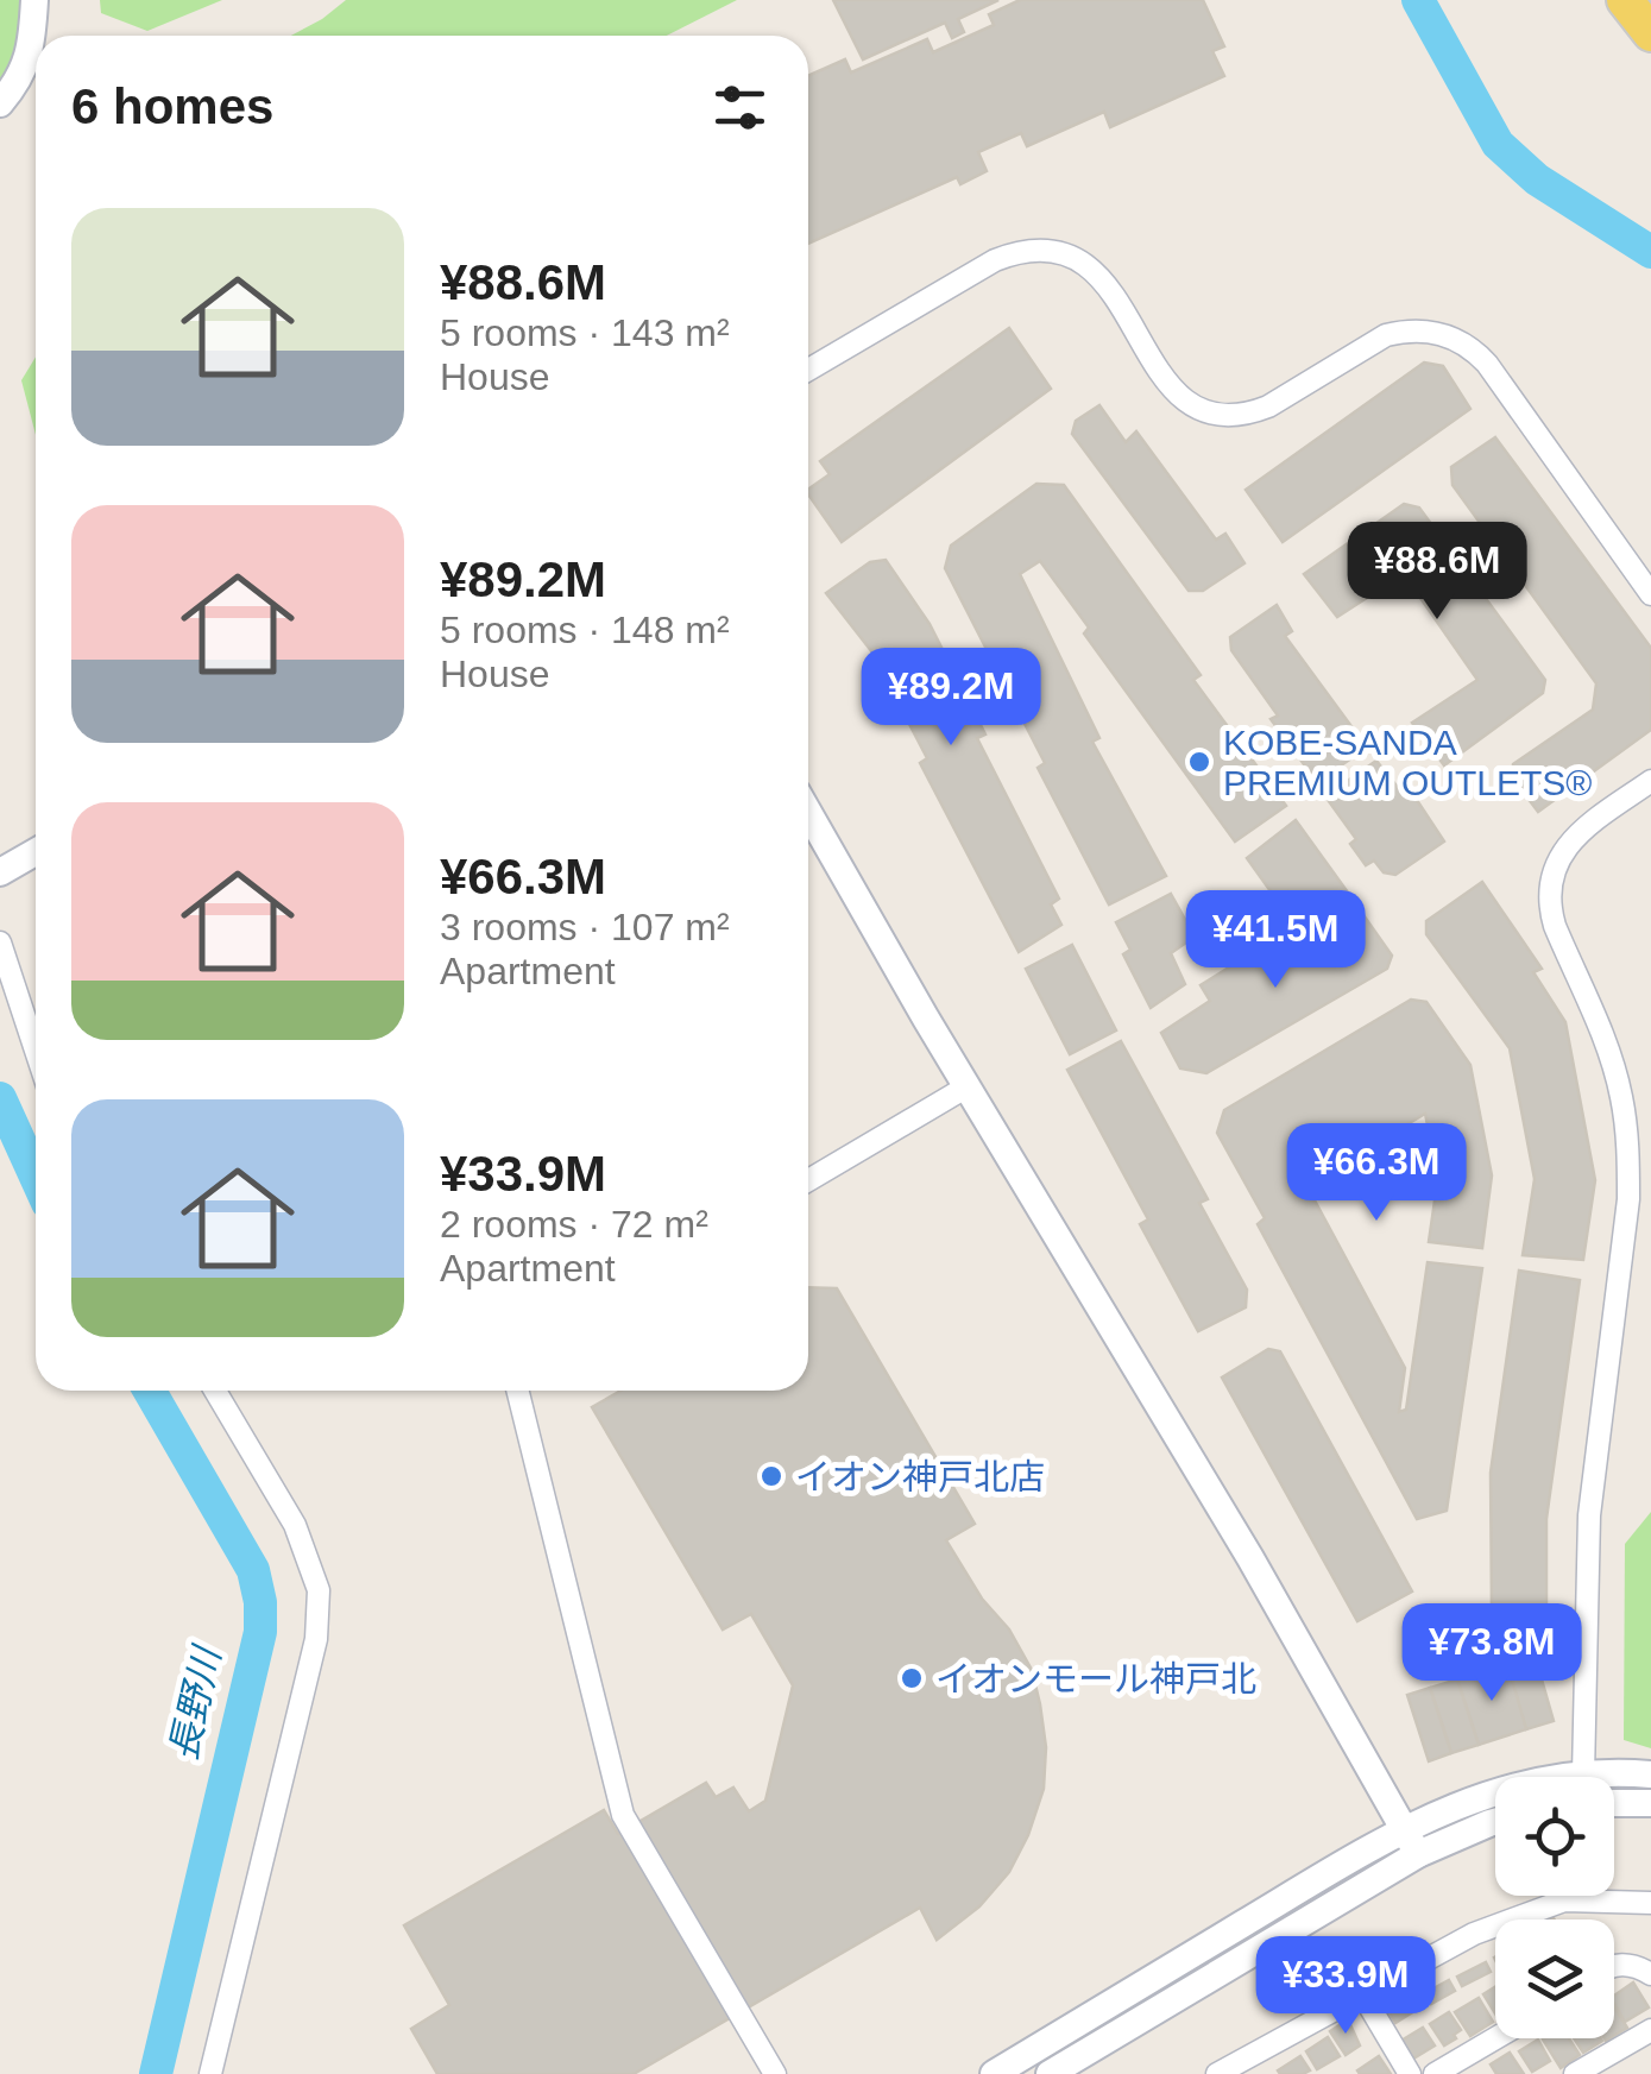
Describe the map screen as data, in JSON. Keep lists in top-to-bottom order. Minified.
{"water":["長野川"],"places":["KOBE-SANDA PREMIUM OUTLETS®","イオン神戸北店","イオンモール神戸北"],"page":{"heading":"6 homes","list":[{"name":"¥88.6M","note":"5 rooms · 143 m² · House"},{"name":"¥89.2M","note":"5 rooms · 148 m² · House"},{"name":"¥66.3M","note":"3 rooms · 107 m² · Apartment"},{"name":"¥33.9M","note":"2 rooms · 72 m² · Apartment"}],"price":["¥88.6M","¥89.2M","¥41.5M","¥66.3M","¥73.8M","¥33.9M"]}}
